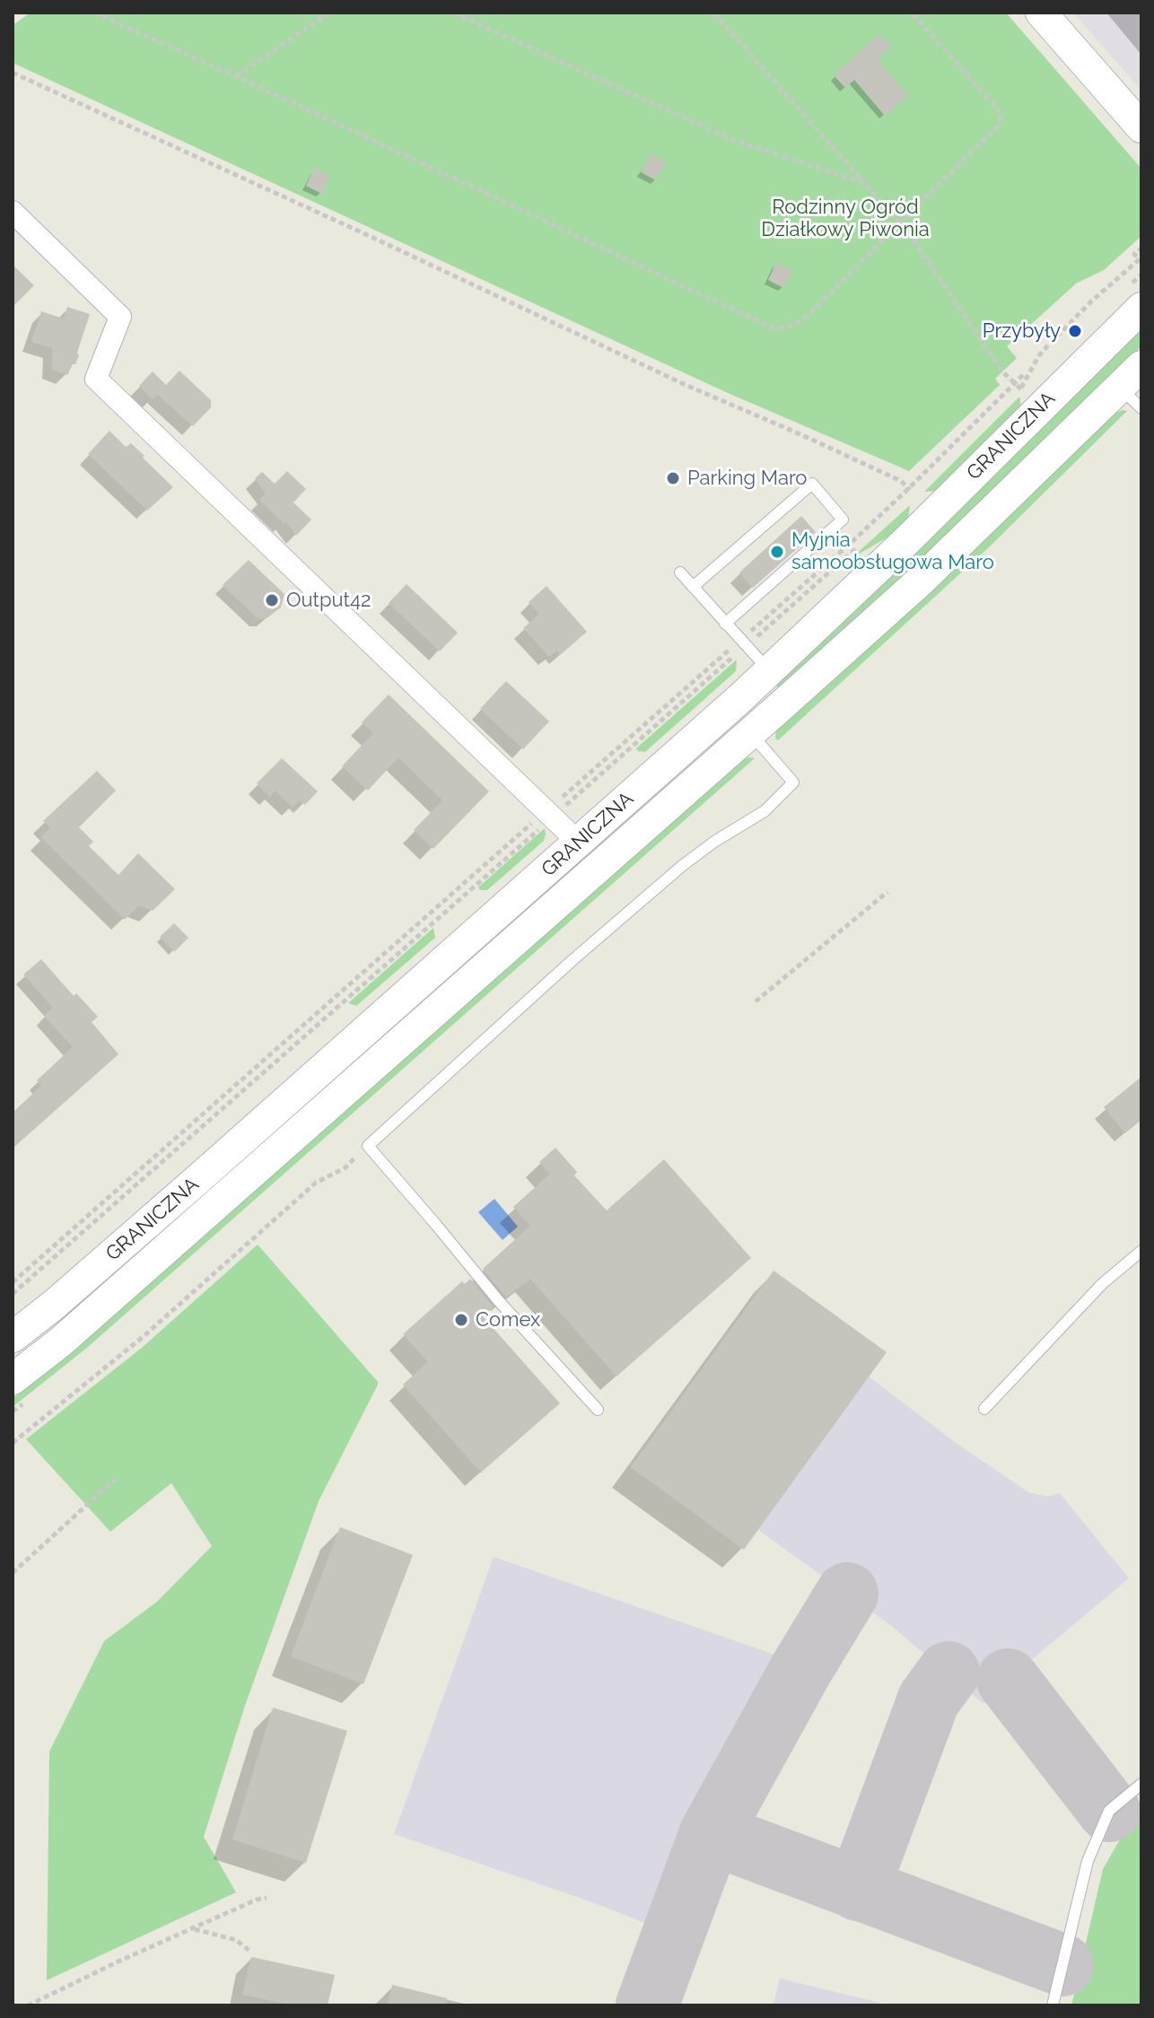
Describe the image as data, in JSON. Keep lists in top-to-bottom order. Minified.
{"streets":{"main road":["GRANICZNA"]},"parks":["Rodzinny Ogród Działkowy Piwonia"],"places":["Przybyły","Parking Maro","Myjnia samoobsługowa Maro","Output42","Comex"]}
